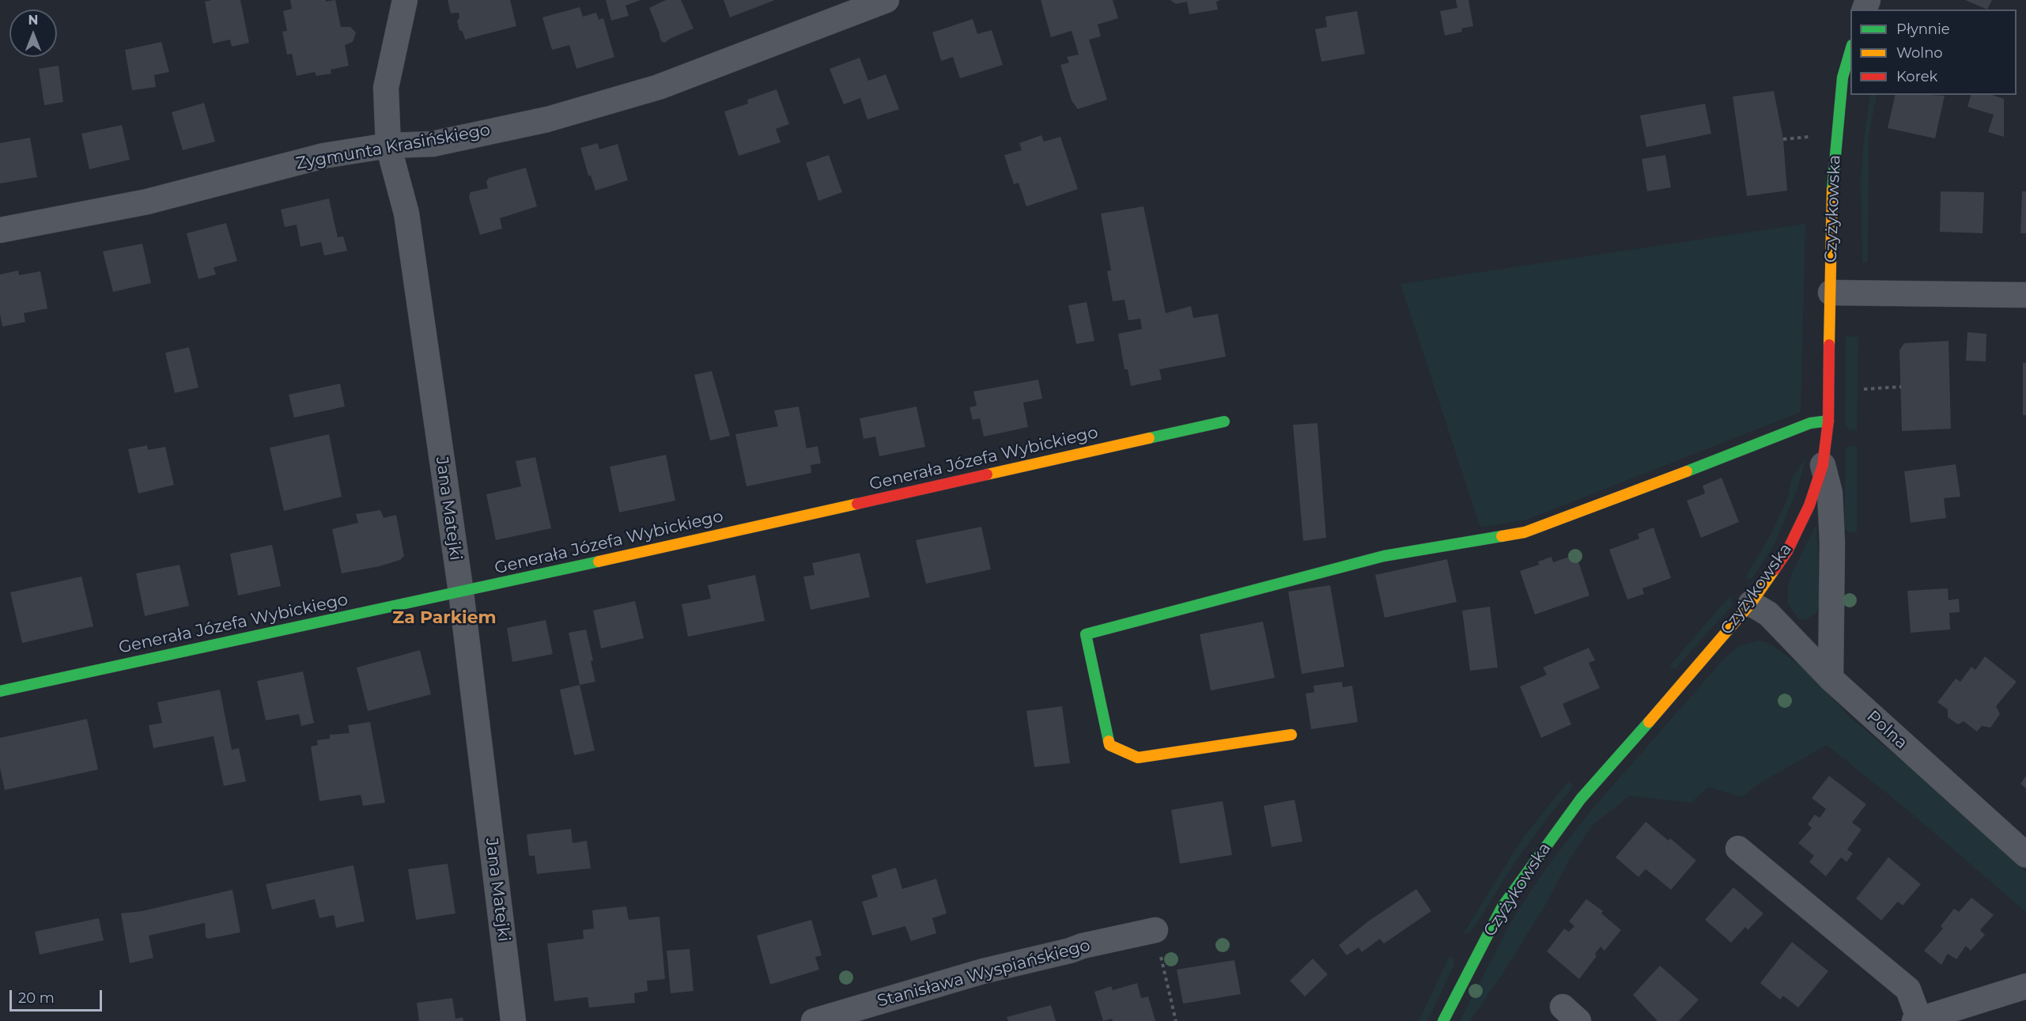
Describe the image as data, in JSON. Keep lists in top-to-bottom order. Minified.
{"streets":{"street":["Zygmunta Krasińskiego","Czyżykowska","Generała Józefa Wybickiego","Jana Matejki","Polna","Stanisława Wyspiańskiego"]},"crossings":[["Zygmunta Krasińskiego","Jana Matejki"],["Czyżykowska","Polna"],["Generała Józefa Wybickiego","Jana Matejki"]],"districts":["Za Parkiem"],"legend":["Płynnie","Wolno","Korek"],"scale_bar":"20 m","north":"top"}
